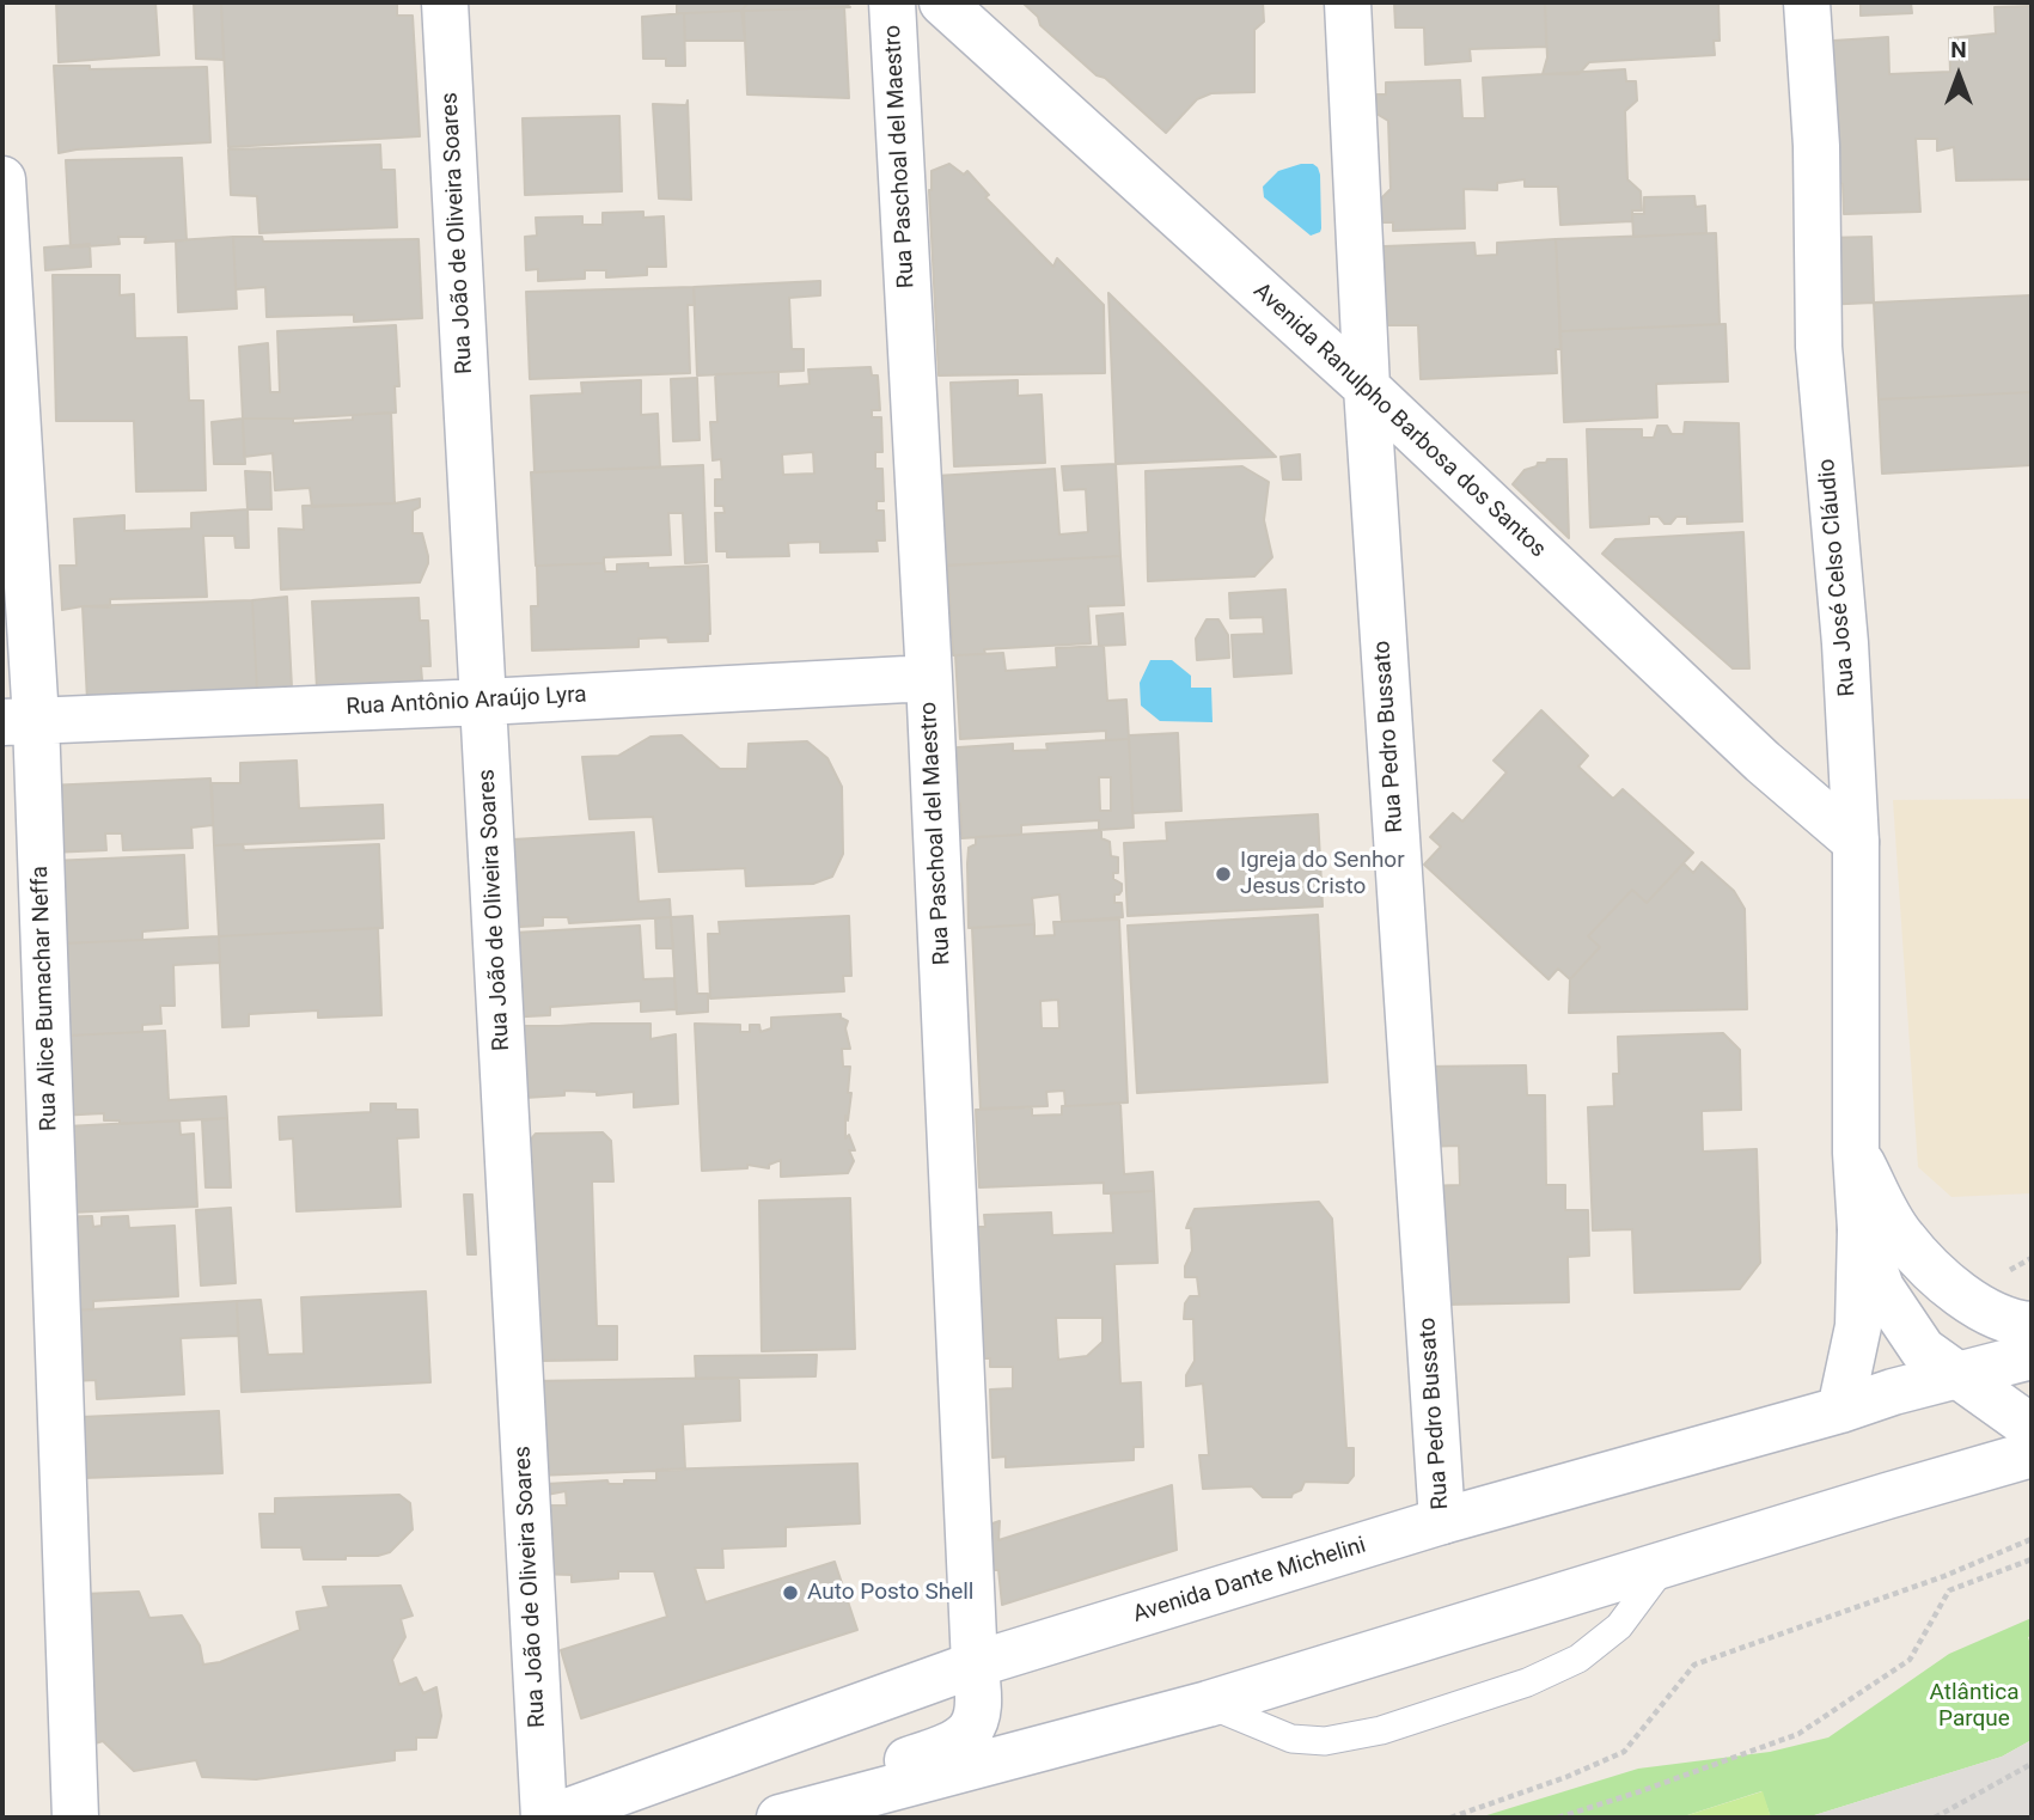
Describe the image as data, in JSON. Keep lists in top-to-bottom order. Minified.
{"streets":{"street":["Rua Paschoal del Maestro","Rua João de Oliveira Soares","Avenida Ranulpho Barbosa dos Santos","Rua José Celso Cláudio","Rua Antônio Araújo Lyra","Rua Pedro Bussato","Rua Alice Bumachar Neffa","Avenida Dante Michelini"]},"crossings":[["Rua Paschoal del Maestro","Rua Antônio Araújo Lyra"],["Rua Paschoal del Maestro","Avenida Dante Michelini"],["Rua João de Oliveira Soares","Rua Antônio Araújo Lyra"],["Rua João de Oliveira Soares","Avenida Dante Michelini"],["Avenida Ranulpho Barbosa dos Santos","Rua José Celso Cláudio"],["Avenida Ranulpho Barbosa dos Santos","Rua Pedro Bussato"],["Rua Antônio Araújo Lyra","Rua Alice Bumachar Neffa"],["Rua Pedro Bussato","Avenida Dante Michelini"]],"parks":["Atlântica Parque"],"places":["Igreja do Senhor Jesus Cristo","Auto Posto Shell"],"north":"top"}
